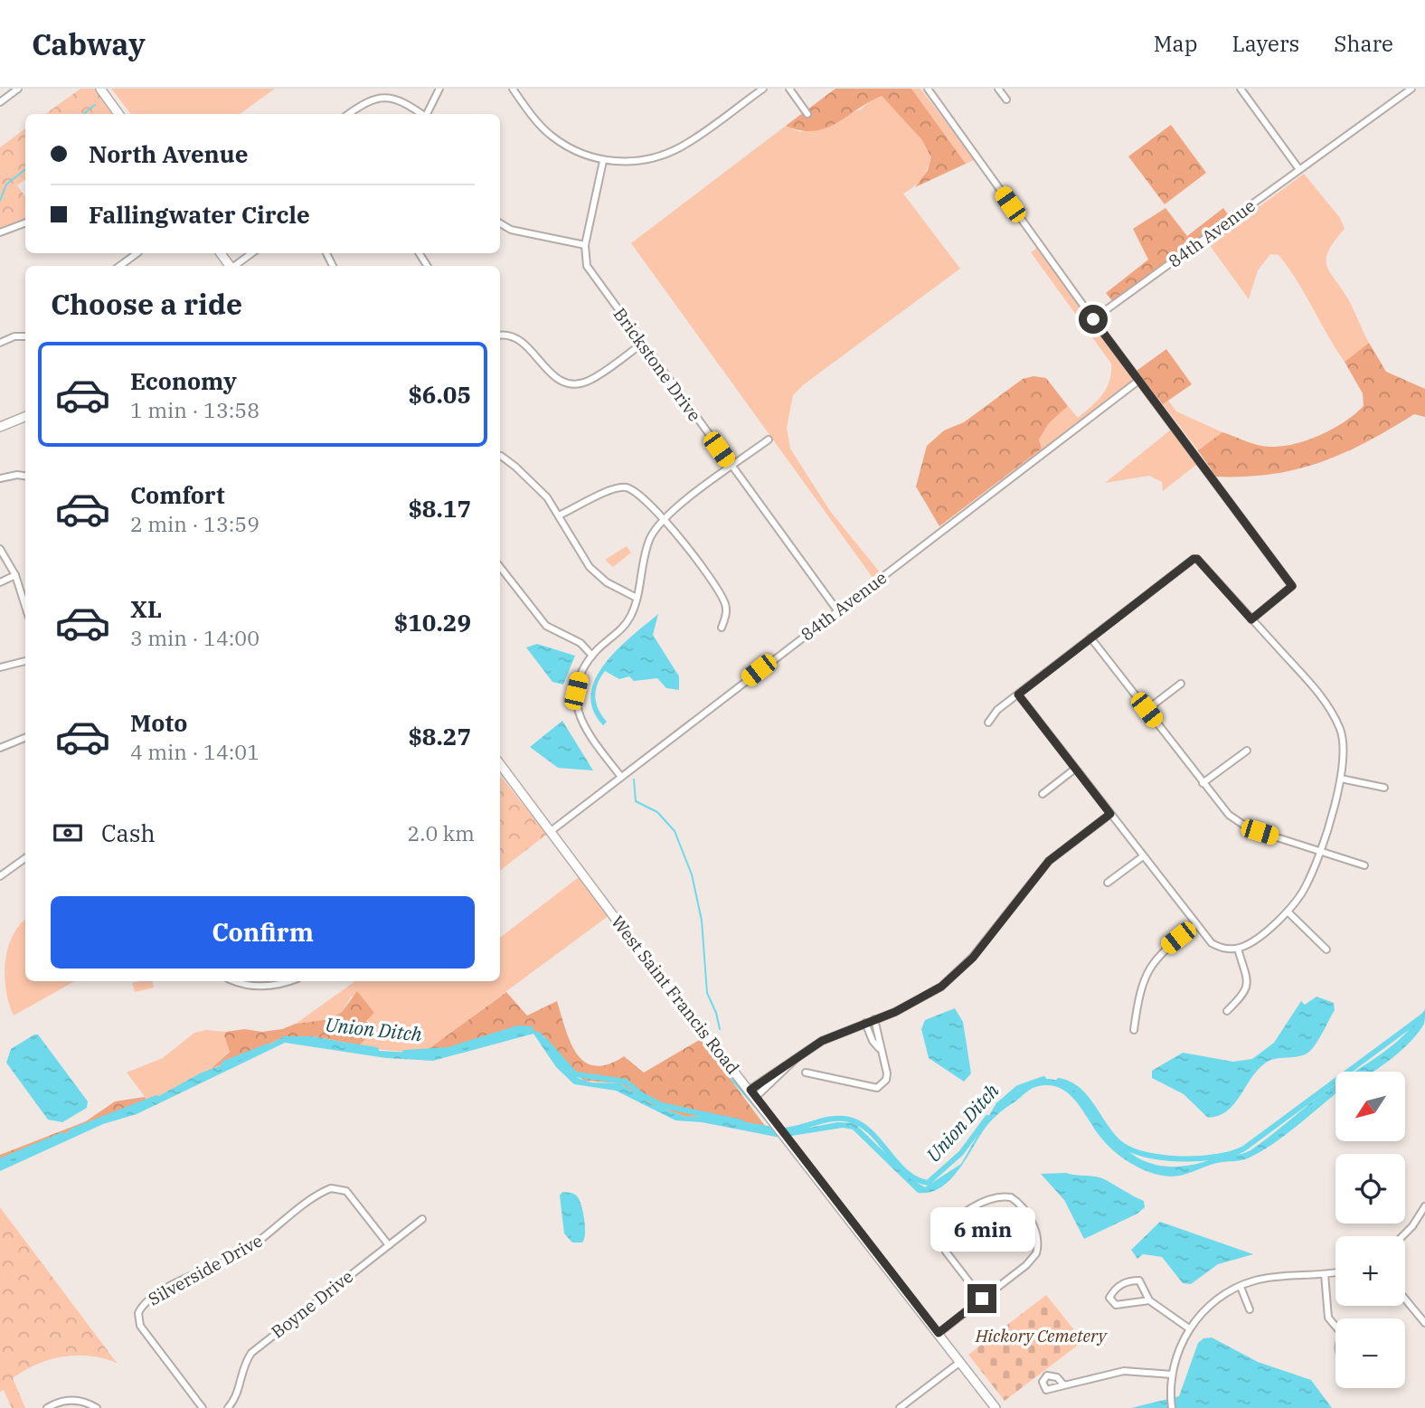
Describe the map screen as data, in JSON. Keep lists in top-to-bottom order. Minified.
{"streets":{"street":["84th Avenue","Brickstone Drive","West Saint Francis Road","Silverside Drive","Boyne Drive"]},"crossings":[["84th Avenue","Brickstone Drive"],["84th Avenue","West Saint Francis Road"],["Silverside Drive","Boyne Drive"]],"water":["Union Ditch"],"parks":["Hickory Cemetery"],"north":"bottom left","page":{"header":"Cabway","nav":["Map","Layers","Share"],"banner":["North Avenue","Fallingwater Circle"],"heading":"Choose a ride","list":[{"name":"Economy","note":"1 min · 13:58","value":"$6.05"},{"name":"Comfort","note":"2 min · 13:59","value":"$8.17"},{"name":"XL","note":"3 min · 14:00","value":"$10.29"},{"name":"Moto","note":"4 min · 14:01","value":"$8.27"}],"pay":["Cash","2.0 km"],"buttons":"Confirm","map_buttons":["+","−"],"bubble":"6 min"}}
